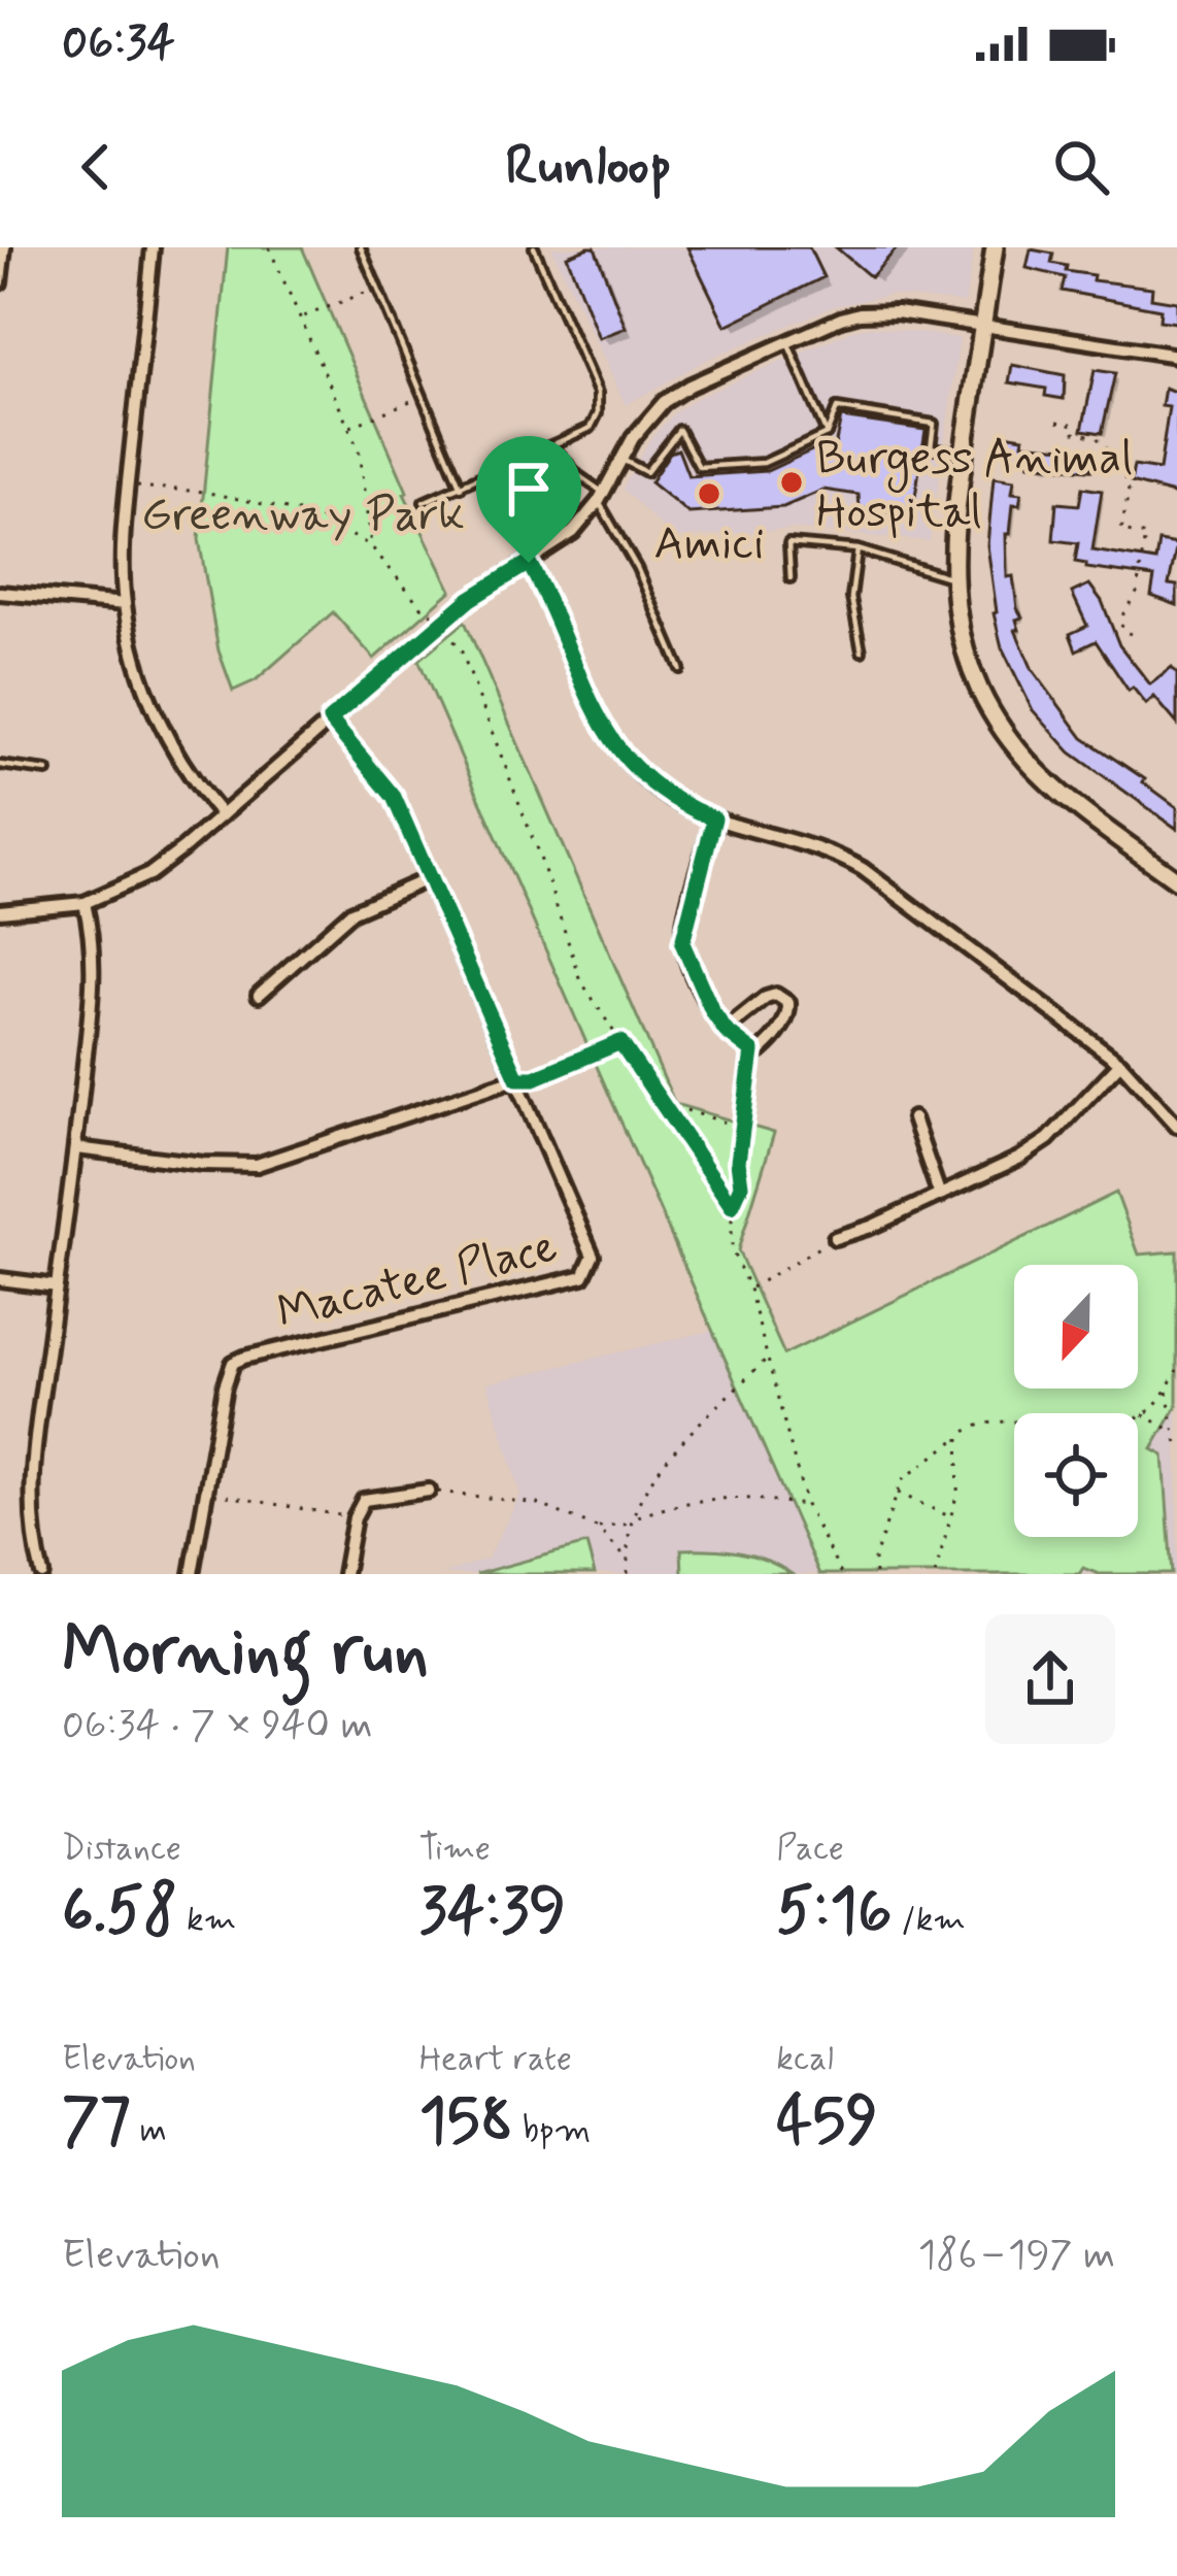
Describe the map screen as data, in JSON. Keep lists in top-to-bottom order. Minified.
{"streets":{"street":["Macatee Place"]},"parks":["Greenway Park"],"places":["Burgess Animal Hospital","Amici"],"north":"bottom","page":{"status":"06:34","header":"Runloop","heading":["Morning run","06:34 · 7 × 940 m"],"stats":[["Distance","6.58 km"],["Time","34:39"],["Pace","5:16 /km"],["Elevation","77 m"],["Heart rate","158 bpm"],["kcal","459"]],"chart":["Elevation","186–197 m"]}}
